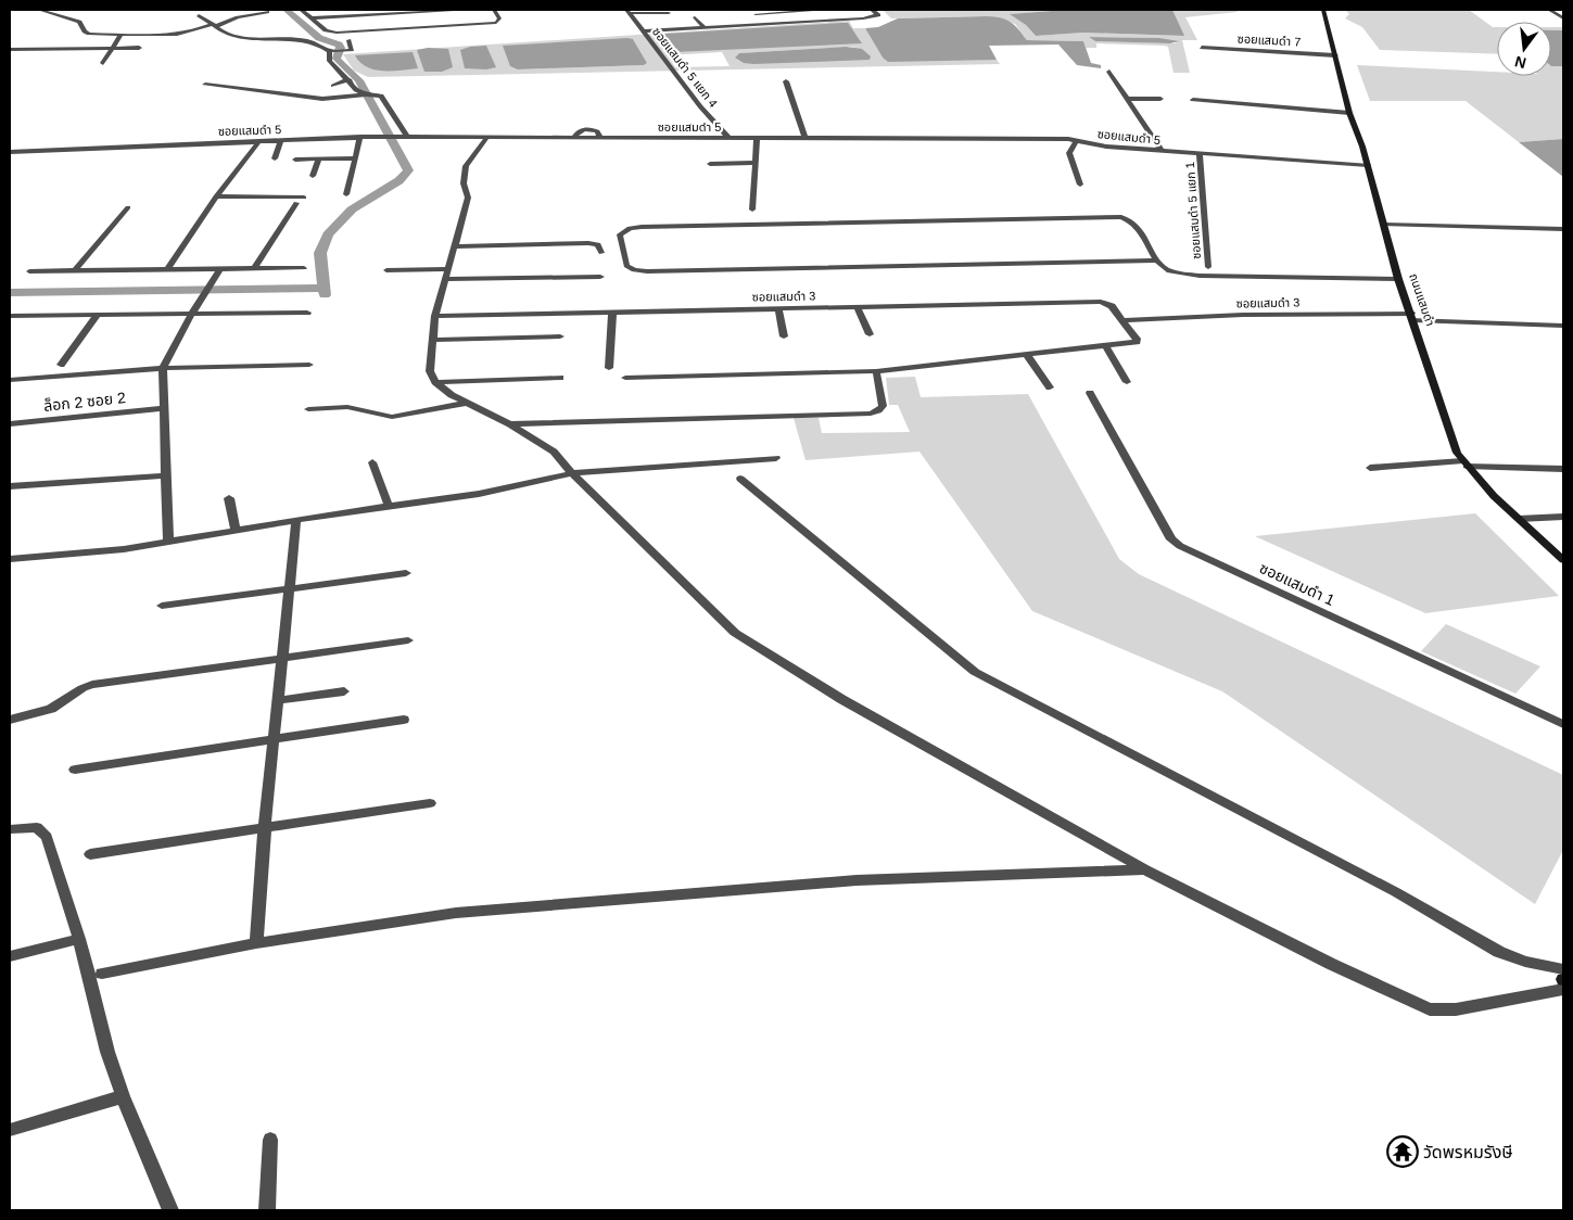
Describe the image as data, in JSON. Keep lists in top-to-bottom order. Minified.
{"streets":{"street":["ซอยแสมดำ 7","ซอยแสมดำ 5 แยก 4","ซอยแสมดำ 5","ซอยแสมดำ 5 แยก 1","ซอยแสมดำ 3","ถนนแสมดำ","ล็อก 2 ซอย 2","ซอยแสมดำ 1"]},"crossings":[["ซอยแสมดำ 7","ถนนแสมดำ"],["ซอยแสมดำ 5 แยก 4","ซอยแสมดำ 5"],["ซอยแสมดำ 5","ซอยแสมดำ 5 แยก 1"],["ซอยแสมดำ 5","ถนนแสมดำ"],["ซอยแสมดำ 3","ถนนแสมดำ"]],"places":{"temple":["วัดพรหมรังษี"]},"north":"bottom"}
